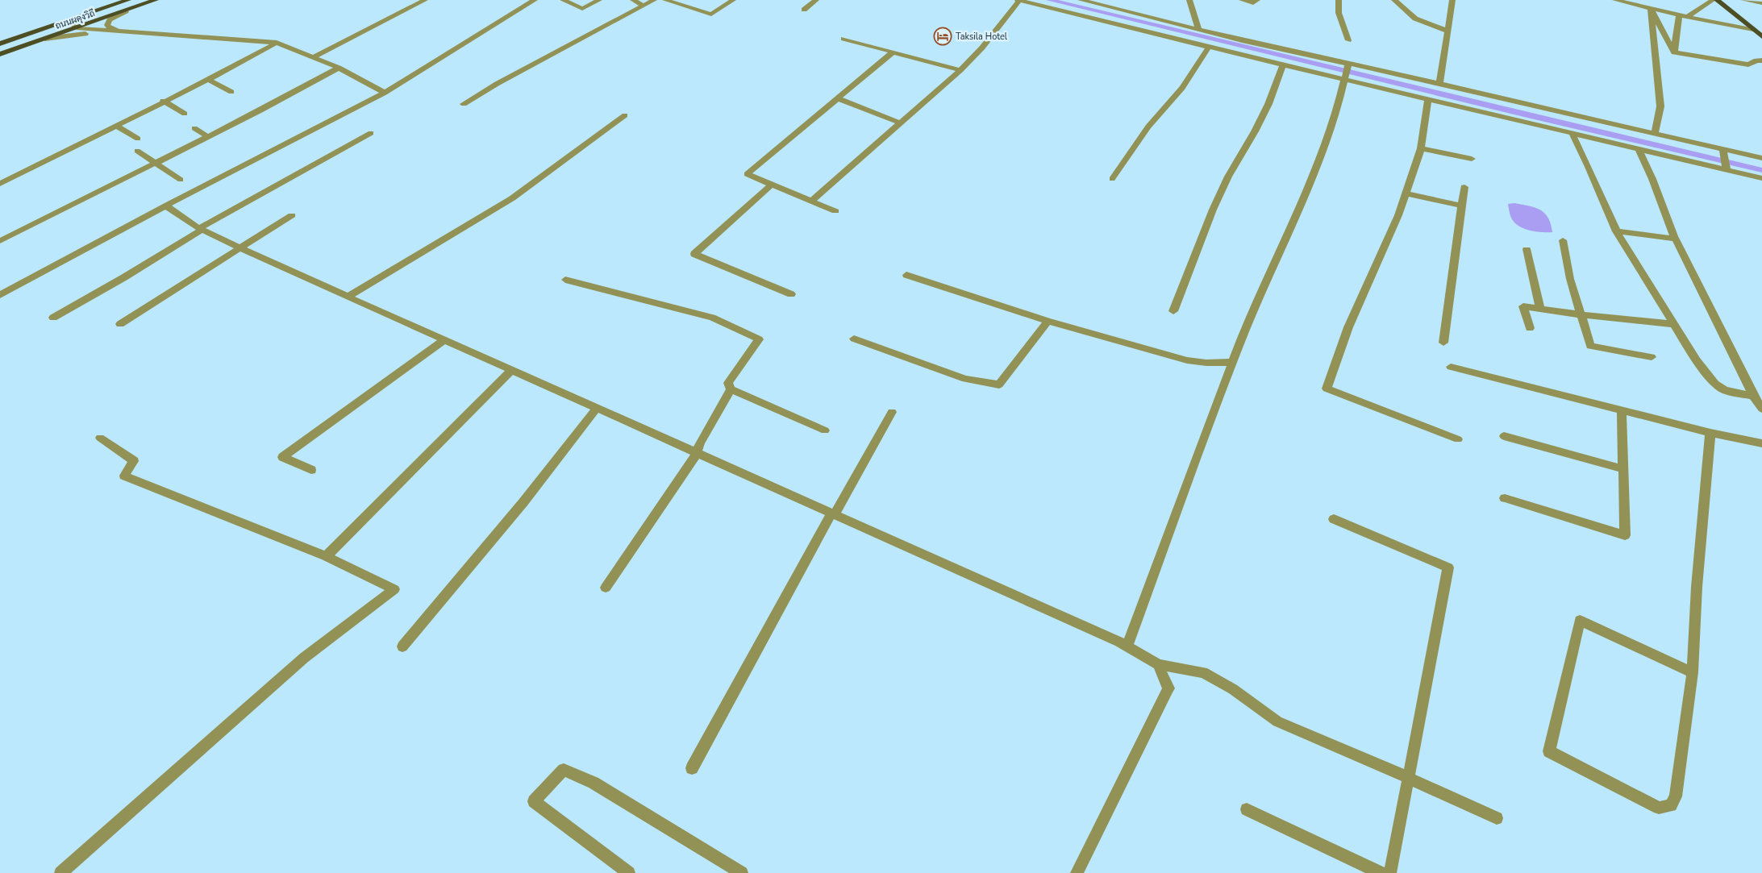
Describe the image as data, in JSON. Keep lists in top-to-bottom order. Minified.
{"streets":{"main road":["ถนนผดุงวิถี"]},"places":{"hotel":["Taksila Hotel"]}}
